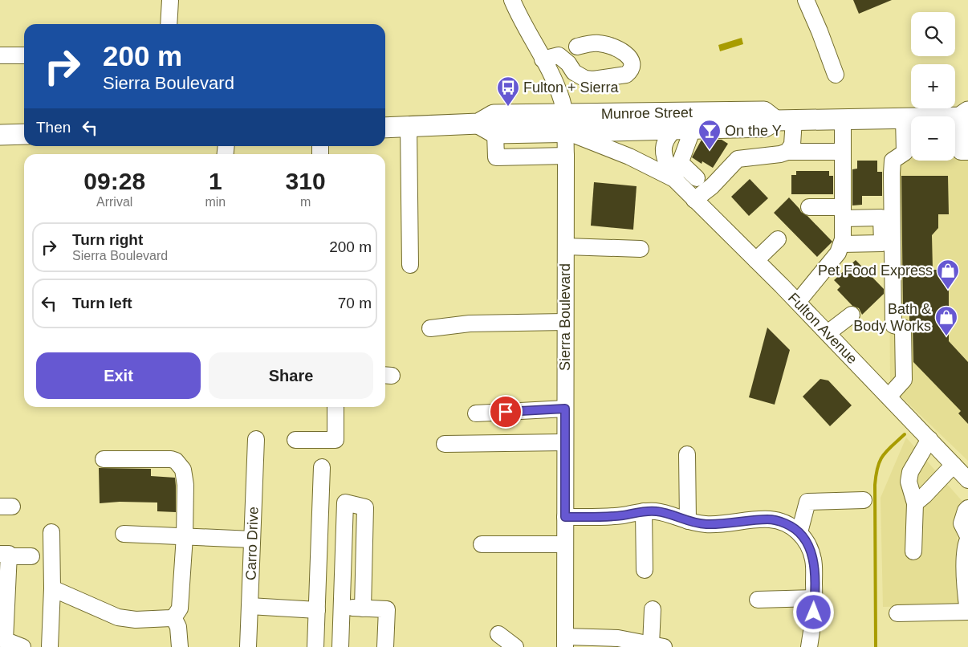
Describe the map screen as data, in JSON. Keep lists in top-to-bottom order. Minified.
{"streets":{"main road":["Munroe Street","Fulton Avenue"],"street":["Sierra Boulevard","Carro Drive"]},"crossings":[["Munroe Street","Sierra Boulevard"],["Munroe Street","Fulton Avenue"],["Sierra Boulevard","Fulton Avenue"]],"places":{"bus stop":["Fulton + Sierra"],"bar":["On the Y"],"shop":["Pet Food Express","Bath & Body Works"]},"page":{"map_buttons":["+","−"],"turn":["200 m","Sierra Boulevard"],"then":"Then","eta":["09:28","Arrival","1","min","310","m"],"list":[{"name":"Turn right","note":"Sierra Boulevard","value":"200 m"},{"name":"Turn left","value":"70 m"}],"buttons":["Exit","Share"]}}
